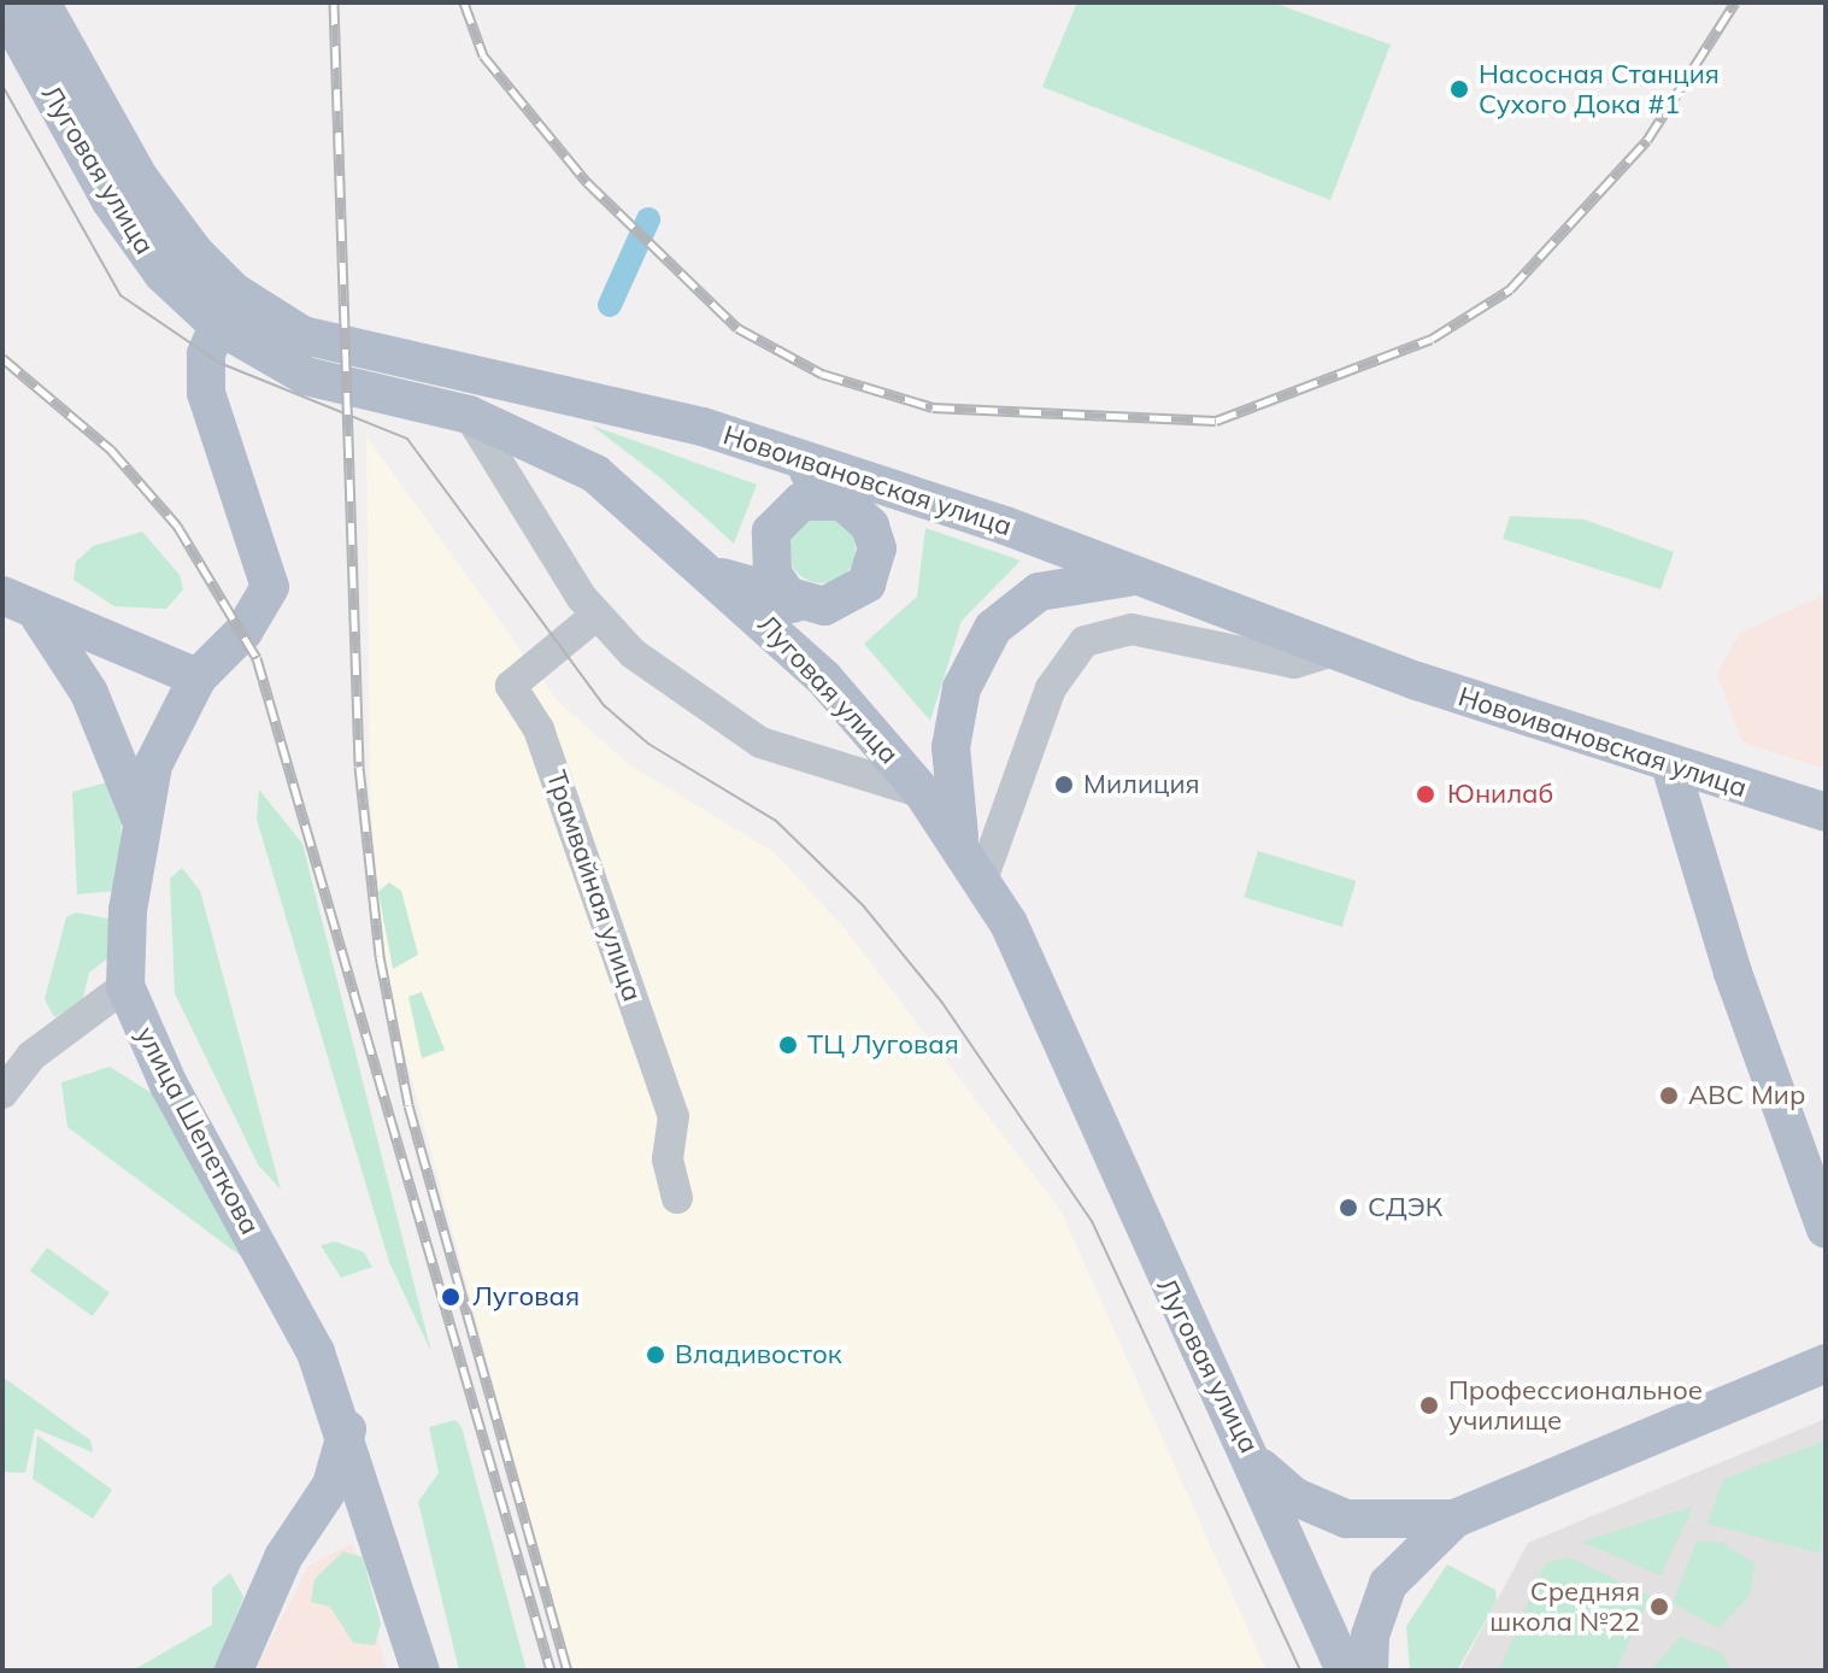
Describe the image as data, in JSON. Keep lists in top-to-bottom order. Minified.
{"streets":{"main road":["Луговая улица","Новоивановская улица","улица Шепеткова"],"street":["Трамвайная улица"]},"crossings":[["Луговая улица","улица Шепеткова"]],"places":["Насосная Станция Сухого Дока #1","Милиция","Юнилаб","ТЦ Луговая","ABC Мир","СДЭК","Луговая","Владивосток","Профессиональное училище","Средняя школа №22"]}
